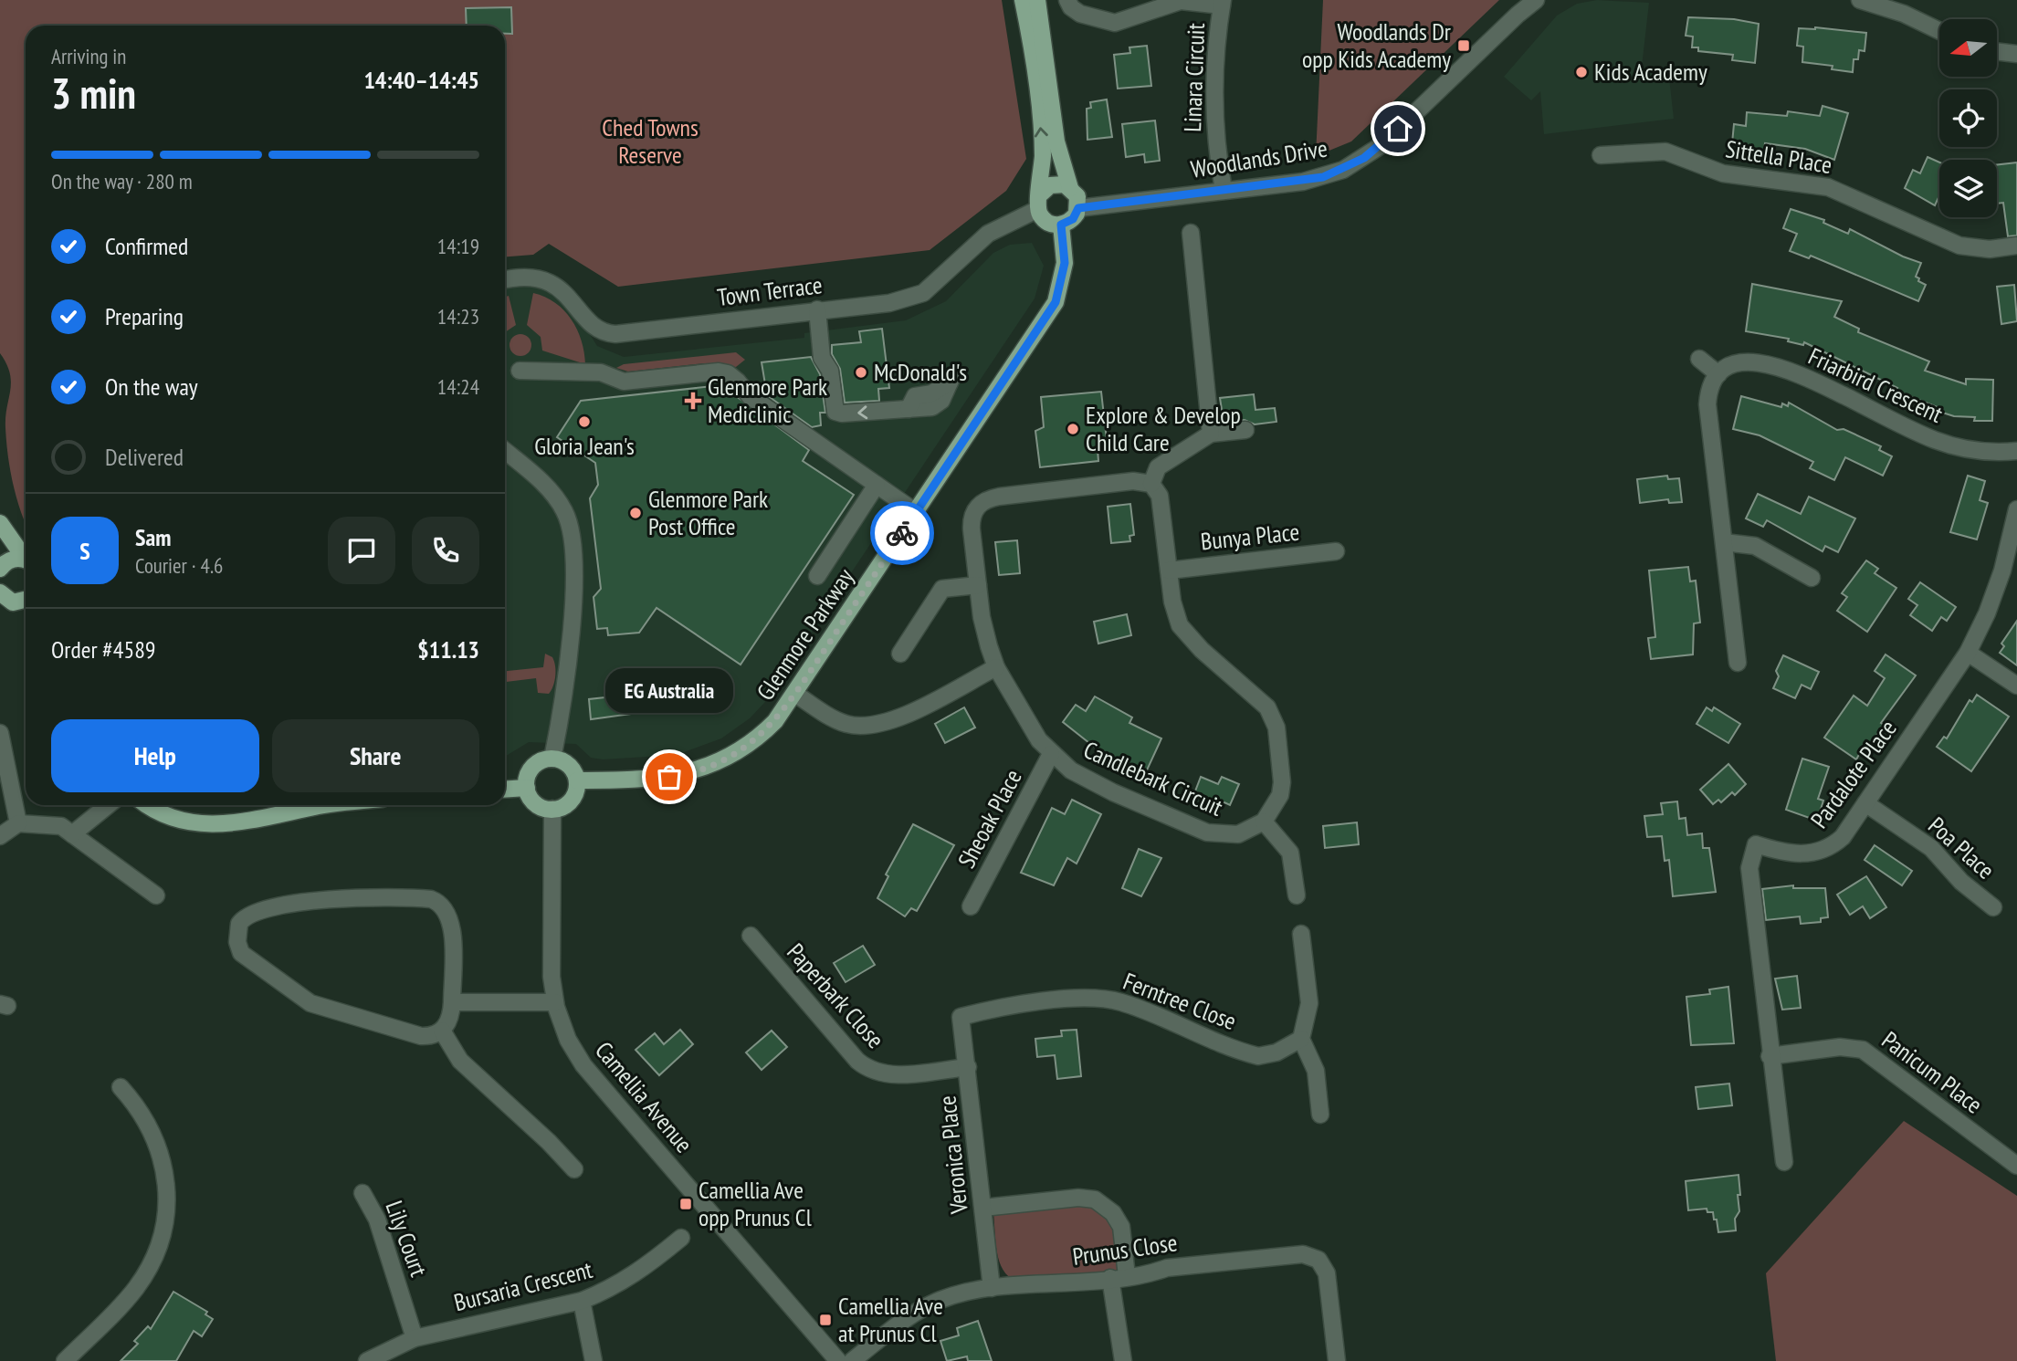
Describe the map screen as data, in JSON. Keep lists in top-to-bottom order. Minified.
{"streets":{"main road":["Glenmore Parkway"],"street":["Linara Circuit","Sittella Place","Woodlands Drive","Town Terrace","Friarbird Crescent","Bunya Place","Pardalote Place","Candlebark Circuit","Sheoak Place","Poa Place","Paperbark Close","Ferntree Close","Panicum Place","Camellia Avenue","Veronica Place","Lily Court","Prunus Close","Bursaria Crescent"]},"crossings":[["Linara Circuit","Woodlands Drive"],["Woodlands Drive","Town Terrace"],["Woodlands Drive","Glenmore Parkway"],["Town Terrace","Glenmore Parkway"],["Glenmore Parkway","Camellia Avenue"],["Pardalote Place","Poa Place"],["Pardalote Place","Panicum Place"],["Candlebark Circuit","Sheoak Place"],["Paperbark Close","Veronica Place"],["Ferntree Close","Veronica Place"],["Veronica Place","Prunus Close"],["Lily Court","Bursaria Crescent"]],"parks":["Ched Towns Reserve"],"places":{"transit":["Woodlands Dr opp Kids Academy","Camellia Ave opp Prunus Cl","Camellia Ave at Prunus Cl"],"other":["Kids Academy","McDonald's","Gloria Jean's","Explore & Develop Child Care","Glenmore Park Post Office","EG Australia"],"health":["Glenmore Park Mediclinic"]},"north":"left","page":{"heading":["3 min","Arriving in","14:40–14:45"],"panel":["Sam","Courier · 4.6","Order #4589","$11.13"],"bar":"On the way · 280 m","list":[["Confirmed","14:19"],["Preparing","14:23"],["On the way","14:24"],"Delivered"],"round":"S","bubble":"EG Australia","buttons":["Help","Share"]}}
